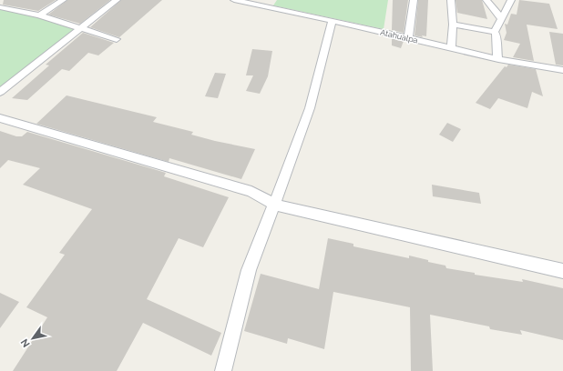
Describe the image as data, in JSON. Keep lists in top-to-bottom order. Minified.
{"streets":{"street":["Atahualpa"]},"north":"bottom left"}
